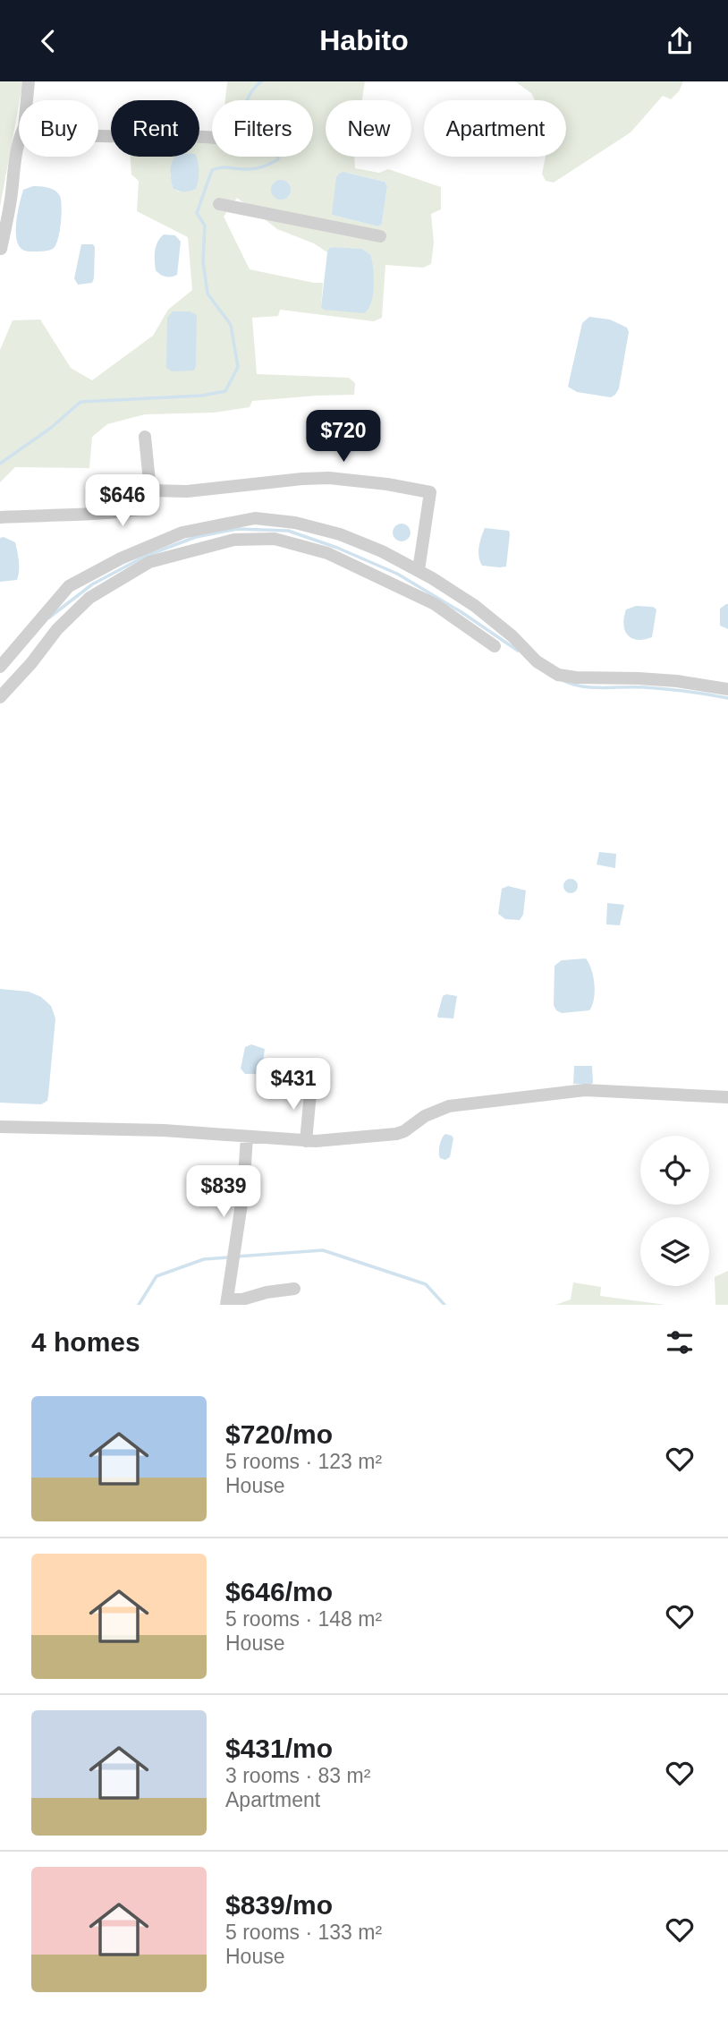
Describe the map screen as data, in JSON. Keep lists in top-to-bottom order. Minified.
{"page":{"header":"Habito","chip":["Buy","Rent","Filters","New","Apartment"],"price":["$720","$646","$431","$839"],"heading":"4 homes","list":[{"name":"$720/mo","note":"5 rooms · 123 m² · House"},{"name":"$646/mo","note":"5 rooms · 148 m² · House"},{"name":"$431/mo","note":"3 rooms · 83 m² · Apartment"},{"name":"$839/mo","note":"5 rooms · 133 m² · House"}]}}
